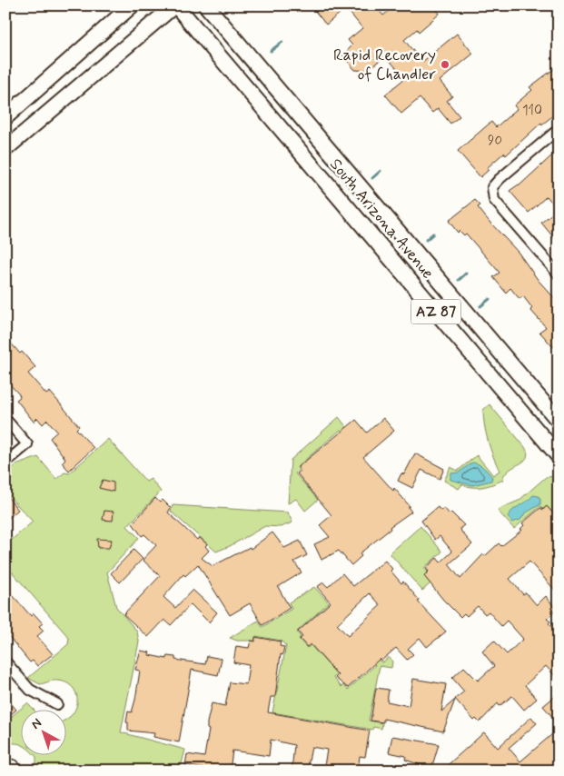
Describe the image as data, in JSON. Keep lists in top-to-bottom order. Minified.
{"streets":{"main road":["South Arizona Avenue","AZ 87"]},"places":["Rapid Recovery of Chandler"],"house_numbers":["110","90"],"north":"top left"}
